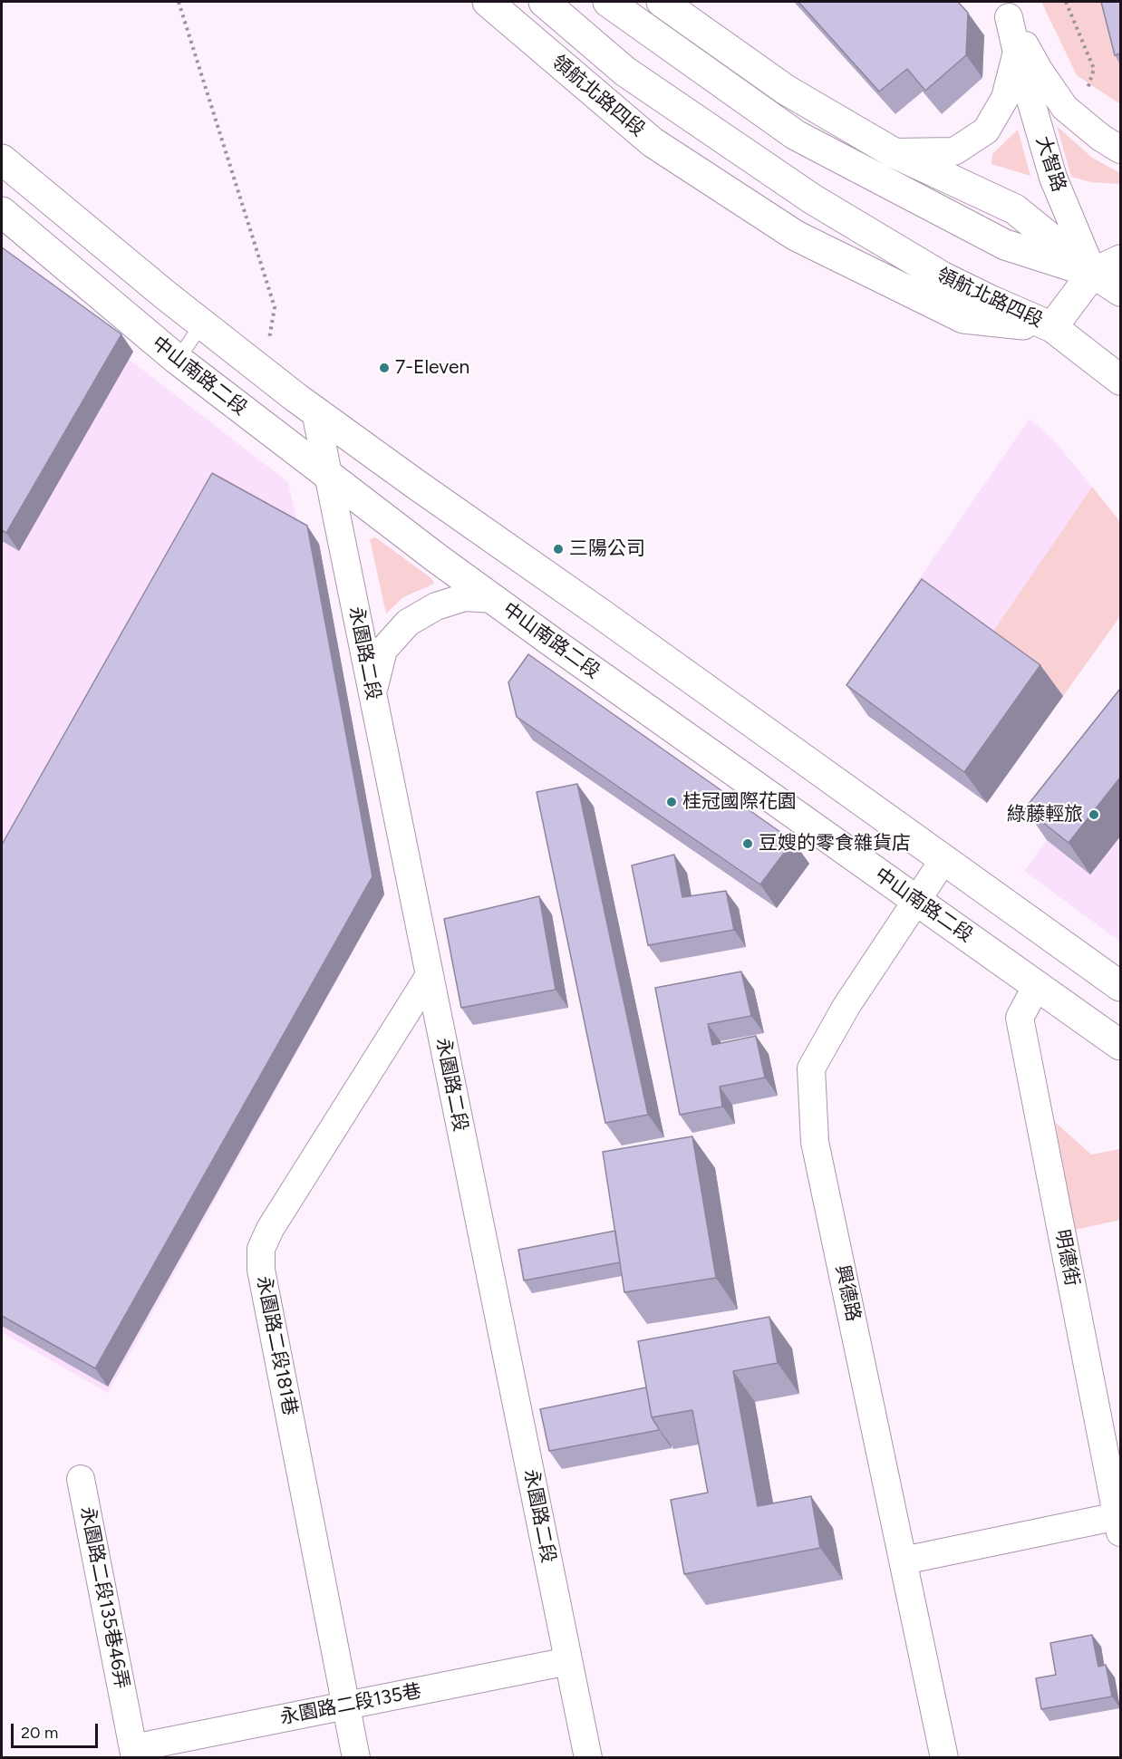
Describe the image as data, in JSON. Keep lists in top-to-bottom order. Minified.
{"streets":{"main road":["領航北路四段","中山南路二段"],"street":["大智路","永園路二段","明德街","興德路","永園路二段181巷","永園路二段135巷46弄","永園路二段135巷"]},"crossings":[["中山南路二段","永園路二段"],["中山南路二段","明德街"],["中山南路二段","興德路"],["永園路二段","永園路二段181巷"],["永園路二段","永園路二段135巷"],["永園路二段181巷","永園路二段135巷"],["永園路二段135巷46弄","永園路二段135巷"]],"places":["7-Eleven","三陽公司","桂冠國際花園","綠藤輕旅","豆嫂的零食雜貨店"],"scale_bar":"20 m"}
